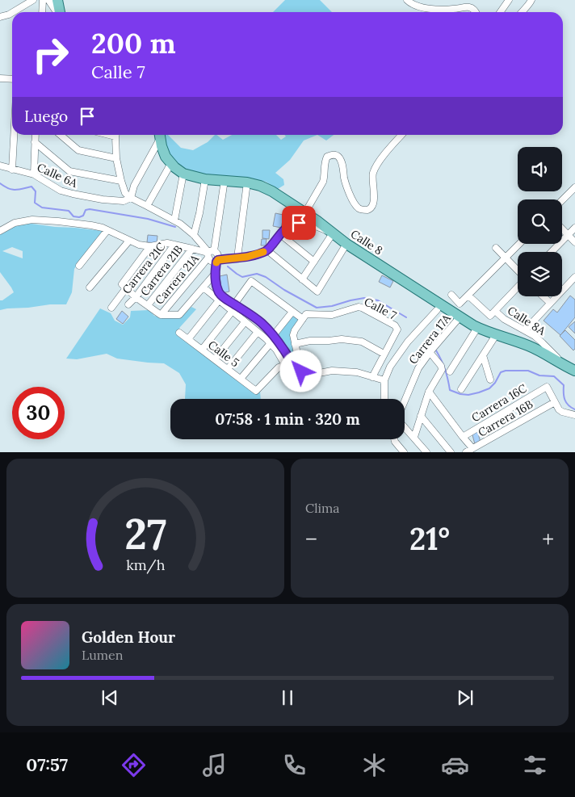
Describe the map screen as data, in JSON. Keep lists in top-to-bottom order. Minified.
{"streets":{"main road":["Calle 8"],"street":["Calle 6A","Carrera 21C","Carrera 21B","Carrera 21A","Calle 7","Calle 8A","Carrera 17A","Calle 5","Carrera 16C","Carrera 16B"]},"crossings":[["Calle 8","Calle 8A"],["Calle 8","Carrera 17A"],["Carrera 16C","Carrera 16B"]],"page":{"turn":["200 m","Calle 7"],"then":"Luego","limit":"30","trip":"07:58 · 1 min · 320 m","tile":"Clima","heat":["−","21°","+"],"song":["Golden Hour","Lumen"],"tabs":"07:57","gauge":["27","km/h"]}}
